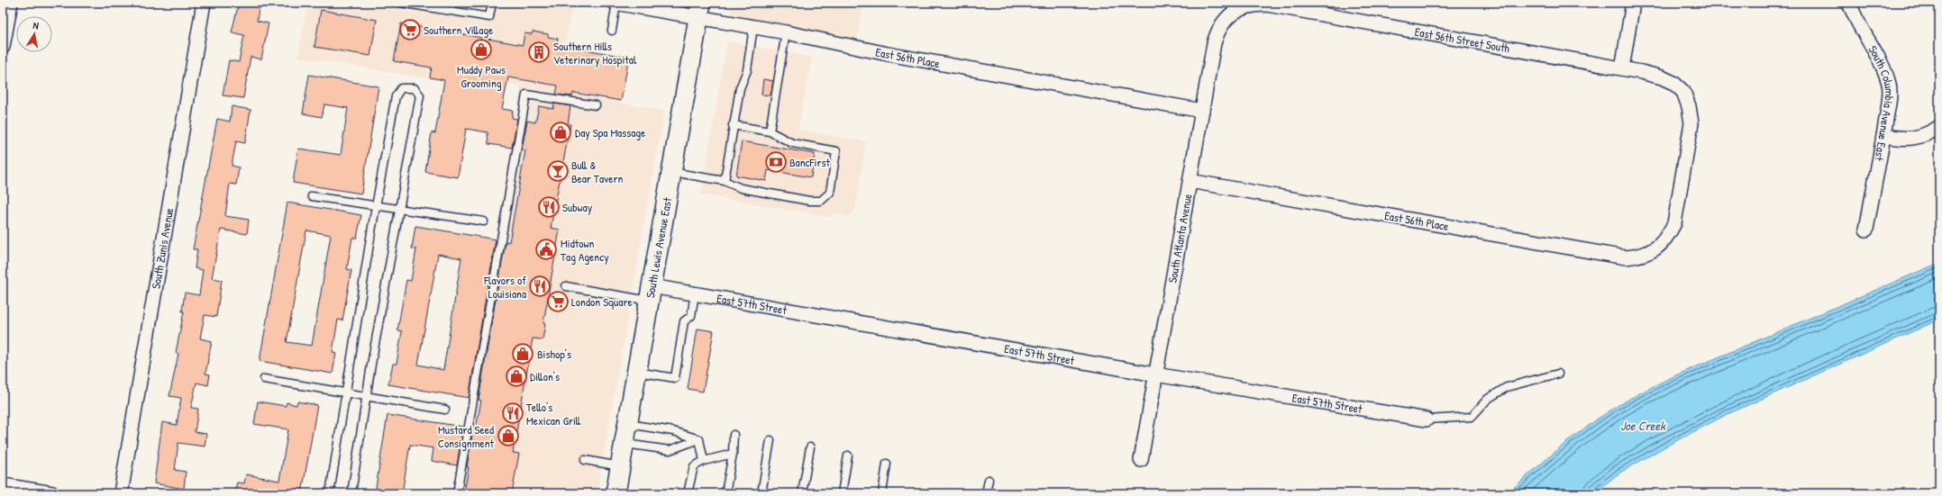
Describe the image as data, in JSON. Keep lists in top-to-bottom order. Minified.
{"streets":{"main road":["South Lewis Avenue East"],"street":["East 56th Street South","East 56th Place","South Columbia Avenue East","South Atlanta Avenue","South Zunis Avenue","East 57th Street"]},"crossings":[["East 56th Street South","East 56th Place"],["East 56th Street South","South Atlanta Avenue"],["East 56th Place","South Atlanta Avenue"],["East 56th Place","South Lewis Avenue East"],["South Atlanta Avenue","East 57th Street"],["South Lewis Avenue East","East 57th Street"]],"water":["Joe Creek"],"places":{"supermarket":["Southern Village","London Square"],"shop":["Muddy Paws Grooming","Day Spa Massage","Bishop's","Dillon's","Mustard Seed Consignment"],"building":["Southern Hills Veterinary Hospital"],"bank":["BancFirst"],"bar":["Bull & Bear Tavern"],"restaurant":["Subway","Flavors of Louisiana","Tello's Mexican Grill"],"public building":["Midtown Tag Agency"]},"north":"top"}
